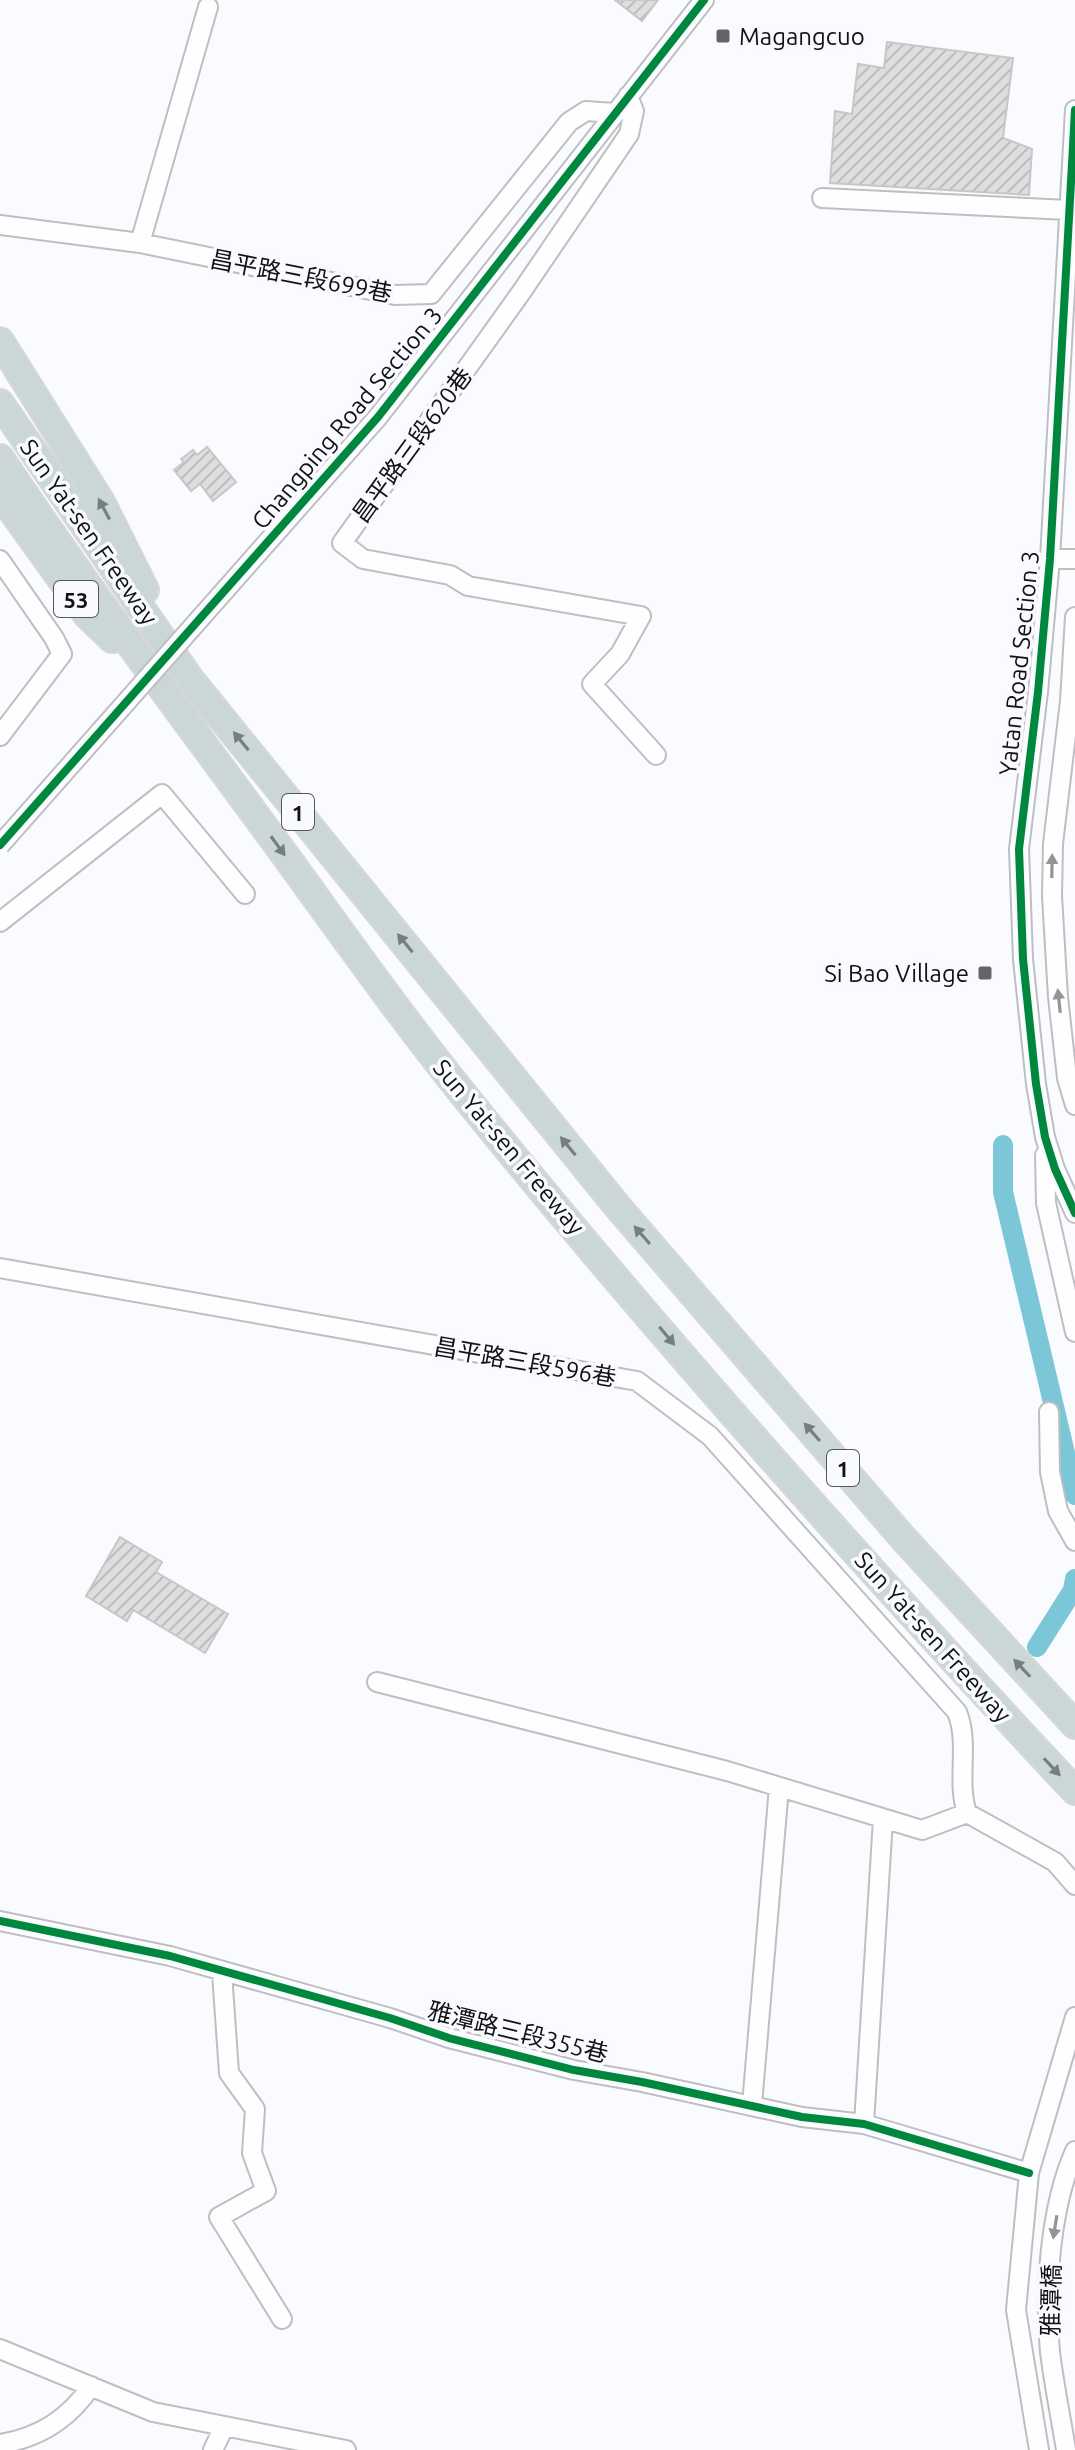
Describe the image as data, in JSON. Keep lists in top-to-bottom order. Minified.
{"streets":{"highway":["Sun Yat-sen Freeway","53","1"],"street":["昌平路三段699巷","Changping Road Section 3","昌平路三段620巷","Yatan Road Section 3","昌平路三段596巷","雅潭路三段355巷","雅潭橋"]},"crossings":[["昌平路三段699巷","Changping Road Section 3"],["Changping Road Section 3","昌平路三段620巷"],["Sun Yat-sen Freeway","53"]],"places":{"transit":["Magangcuo","Si Bao Village"]}}
